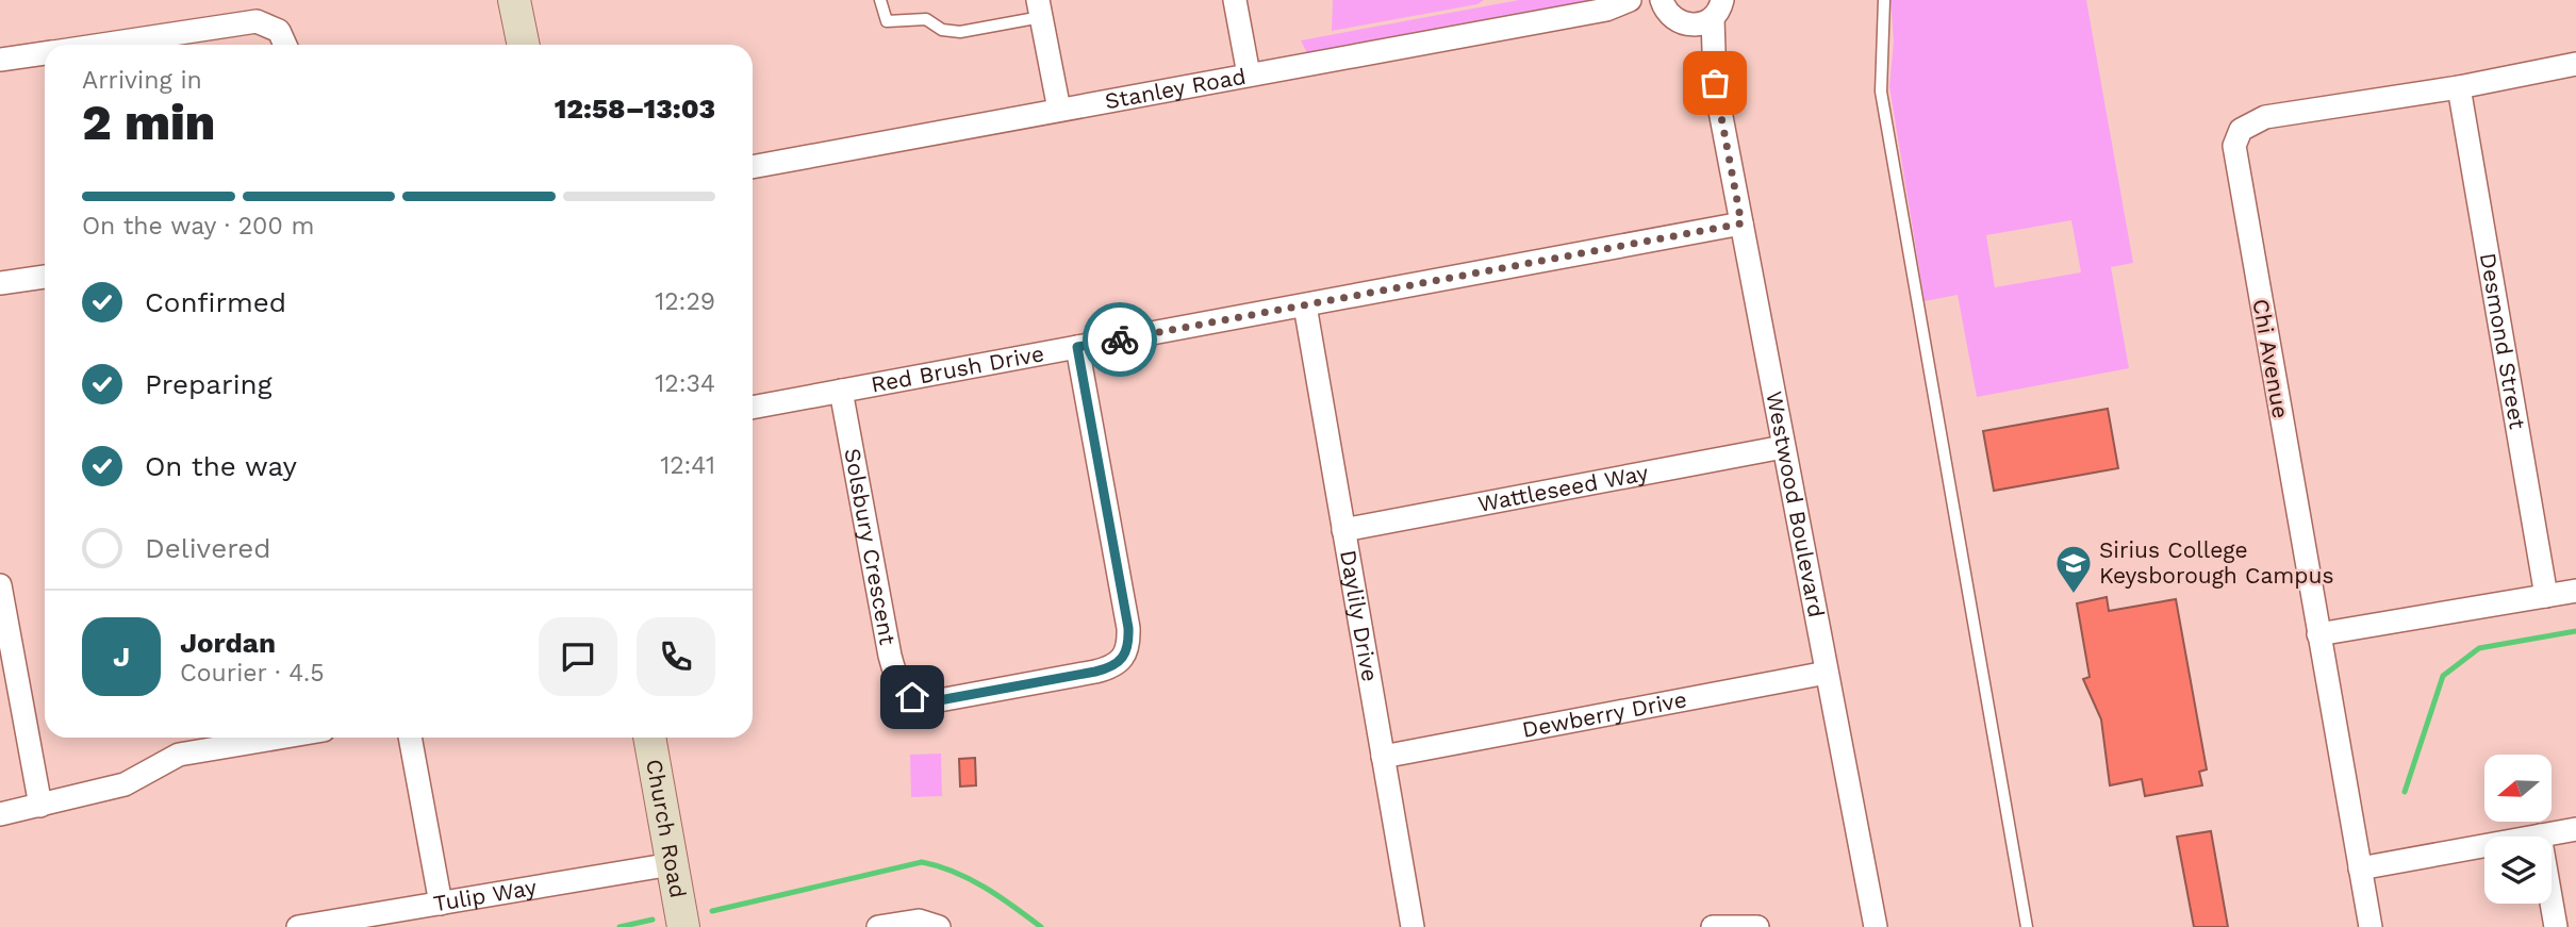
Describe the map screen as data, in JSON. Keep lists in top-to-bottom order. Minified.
{"streets":{"main road":["Church Road"],"street":["Stanley Road","Desmond Street","Chi Avenue","Red Brush Drive","Wattleseed Way","Westwood Boulevard","Solsbury Crescent","Daylily Drive","Dewberry Drive","Tulip Way"]},"crossings":[["Stanley Road","Westwood Boulevard"],["Desmond Street","Chi Avenue"],["Red Brush Drive","Westwood Boulevard"],["Red Brush Drive","Solsbury Crescent"],["Red Brush Drive","Daylily Drive"],["Wattleseed Way","Westwood Boulevard"],["Wattleseed Way","Daylily Drive"],["Westwood Boulevard","Dewberry Drive"],["Daylily Drive","Dewberry Drive"],["Church Road","Tulip Way"]],"places":{"school or university":["Sirius College Keysborough Campus"]},"north":"left","page":{"heading":["2 min","Arriving in","12:58–13:03"],"panel":["Jordan","Courier · 4.5"],"bar":"On the way · 200 m","list":[["Confirmed","12:29"],["Preparing","12:34"],["On the way","12:41"],"Delivered"],"round":"J"}}
